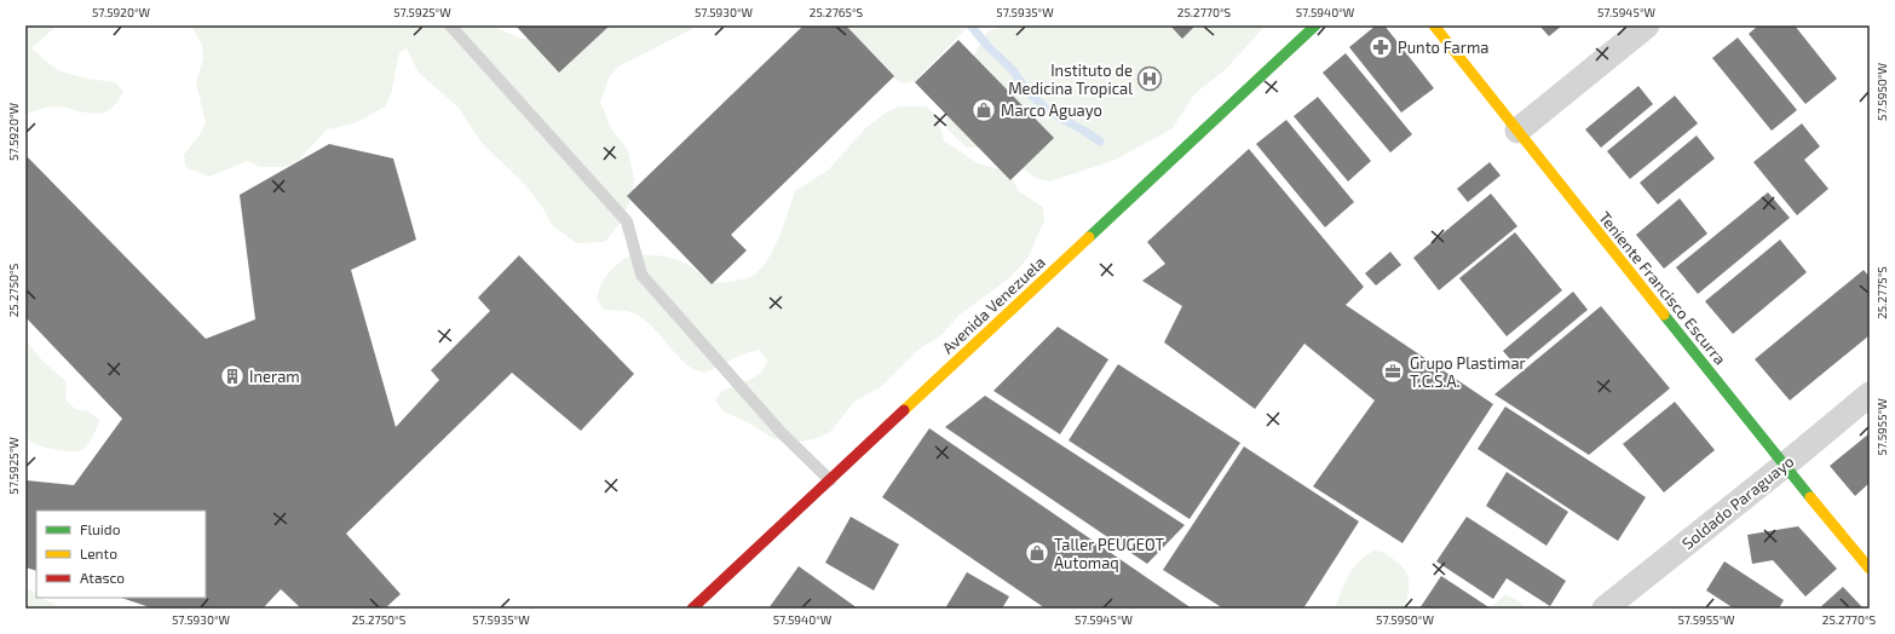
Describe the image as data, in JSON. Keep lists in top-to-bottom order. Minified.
{"streets":{"main road":["Teniente Francisco Escurra","Avenida Venezuela"],"street":["Soldado Paraguayo"]},"crossings":[["Teniente Francisco Escurra","Soldado Paraguayo"]],"places":{"pharmacy":["Punto Farma"],"hospital":["Instituto de Medicina Tropical"],"shop":["Marco Aguayo","Taller PEUGEOT Automaq"],"office":["Grupo Plastimar T.C.S.A."],"building":["Ineram"]},"legend":["Fluido","Lento","Atasco"],"coordinates":["57.5920°W","57.5925°W","57.5930°W","25.2765°S","57.5935°W","25.2770°S","57.5940°W","57.5945°W","57.5950°W","25.2750°S","25.2775°S","57.5955°W"]}
